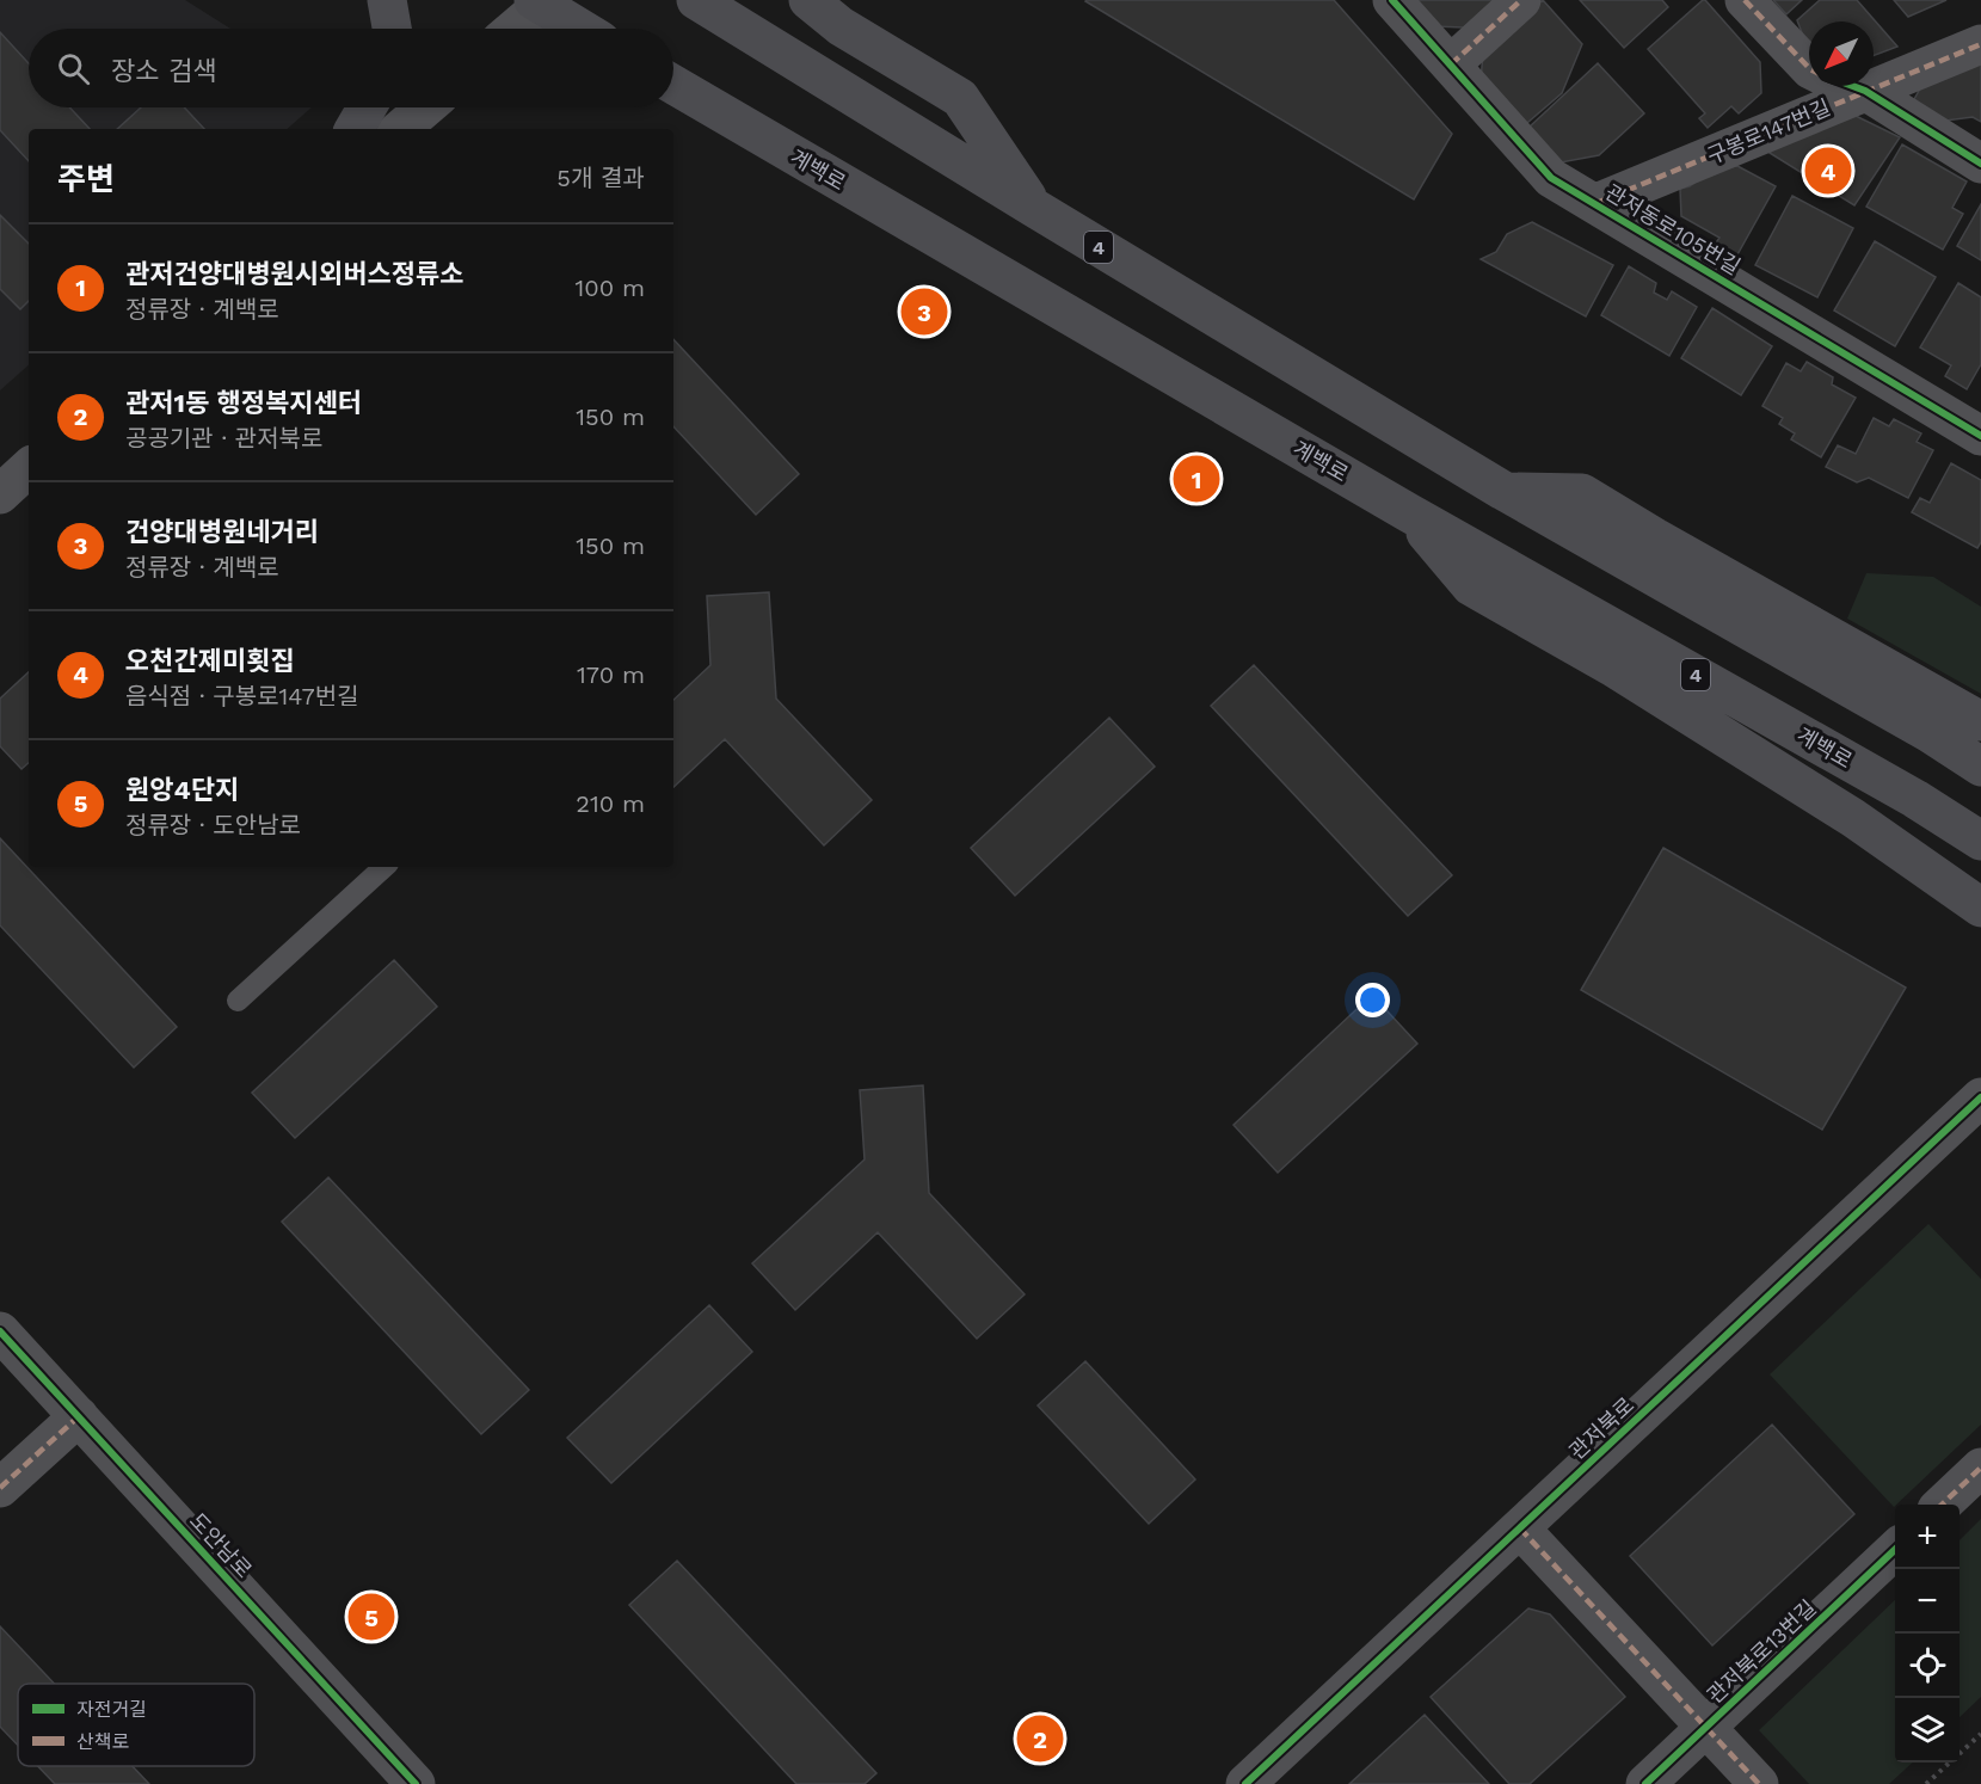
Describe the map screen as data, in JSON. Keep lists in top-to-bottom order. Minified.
{"streets":{"main road":["계백로","4"],"street":["구봉로147번길","관저동로105번길","관저북로","도안남로","관저북로13번길"]},"crossings":[["구봉로147번길","관저동로105번길"],["관저북로","관저북로13번길"]],"legend":["자전거길","산책로"],"north":"bottom left","page":{"search":"장소 검색","heading":["주변","5개 결과"],"pins":["4","3","1","5","2"],"list":[{"mark":"1","name":"관저건양대병원시외버스정류소","note":"정류장 · 계백로","value":"100 m"},{"mark":"2","name":"관저1동 행정복지센터","note":"공공기관 · 관저북로","value":"150 m"},{"mark":"3","name":"건양대병원네거리","note":"정류장 · 계백로","value":"150 m"},{"mark":"4","name":"오천간제미횟집","note":"음식점 · 구봉로147번길","value":"170 m"},{"mark":"5","name":"원앙4단지","note":"정류장 · 도안남로","value":"210 m"}],"map_buttons":["+","−"]}}
